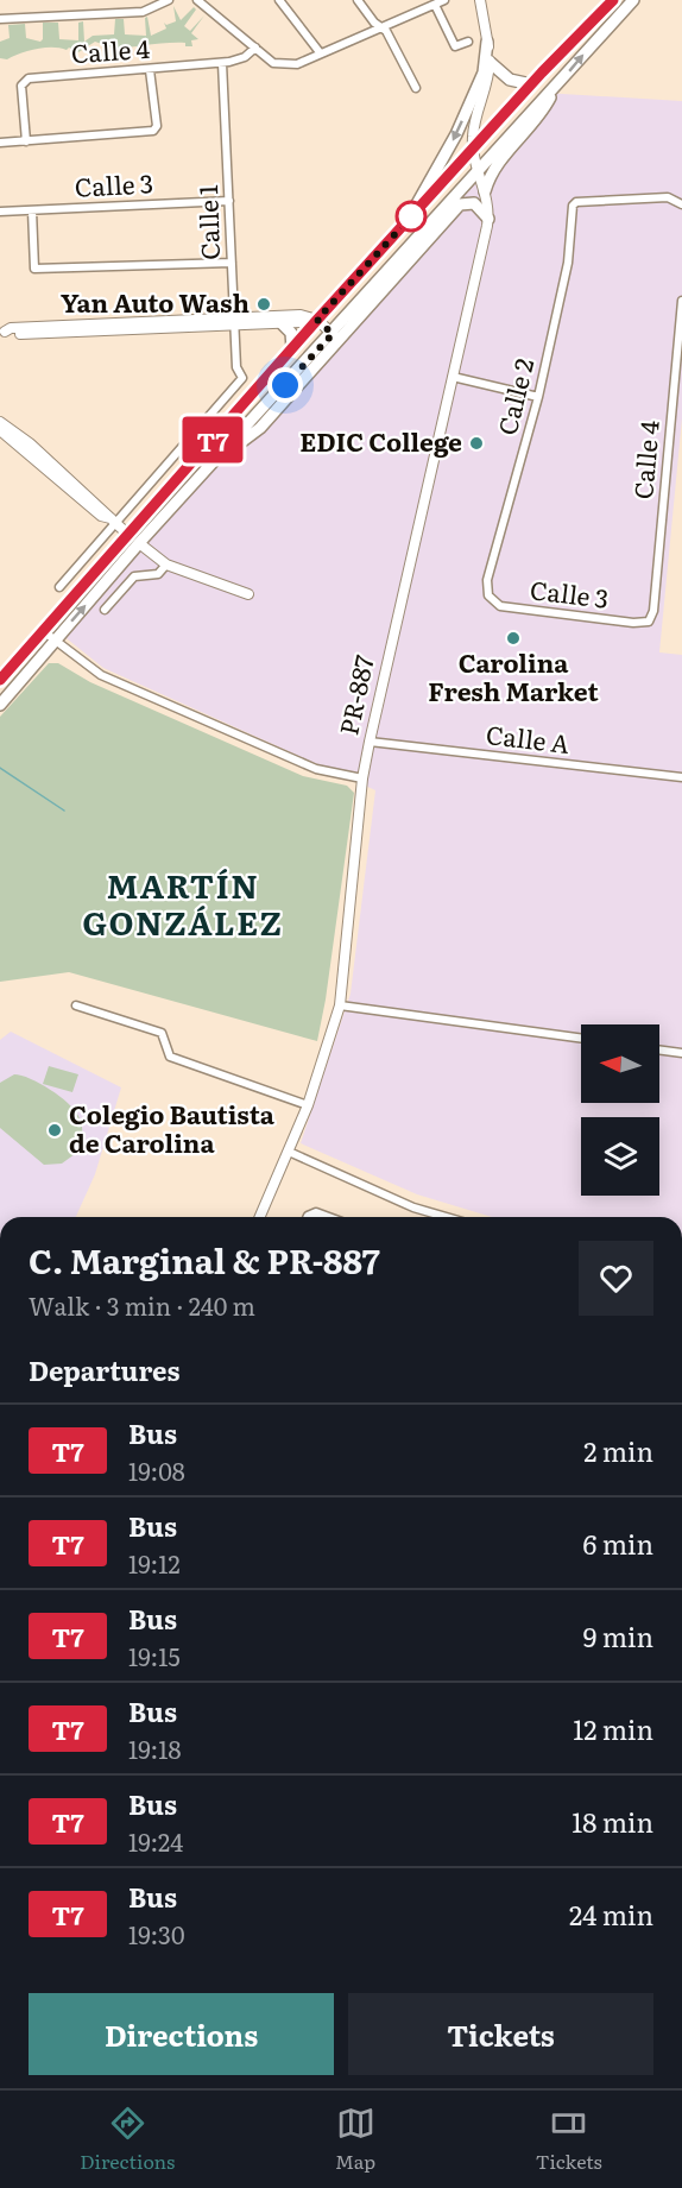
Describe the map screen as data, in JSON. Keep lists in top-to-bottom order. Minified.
{"streets":{"street":["Calle 4","Calle 3","Calle 1","Calle 2","PR-887","Calle A"]},"crossings":[["Calle 4","Calle 3"],["Calle 4","Calle 1"],["Calle 3","Calle 1"],["Calle 3","Calle 2"],["PR-887","Calle A"]],"districts":["MARTÍN GONZÁLEZ"],"places":["Yan Auto Wash","EDIC College","Carolina Fresh Market","Colegio Bautista de Carolina"],"lines":["bus line T7"],"north":"left","page":{"on_map":"T7","heading":[["C. Marginal & PR-887","Walk · 3 min · 240 m"],"Departures"],"list":[{"mark":"T7","name":"Bus","note":"19:08","value":"2 min"},{"mark":"T7","name":"Bus","note":"19:12","value":"6 min"},{"mark":"T7","name":"Bus","note":"19:15","value":"9 min"},{"mark":"T7","name":"Bus","note":"19:18","value":"12 min"},{"mark":"T7","name":"Bus","note":"19:24","value":"18 min"},{"mark":"T7","name":"Bus","note":"19:30","value":"24 min"}],"buttons":["Directions","Tickets"],"tabs":["Directions","Map","Tickets"]}}
